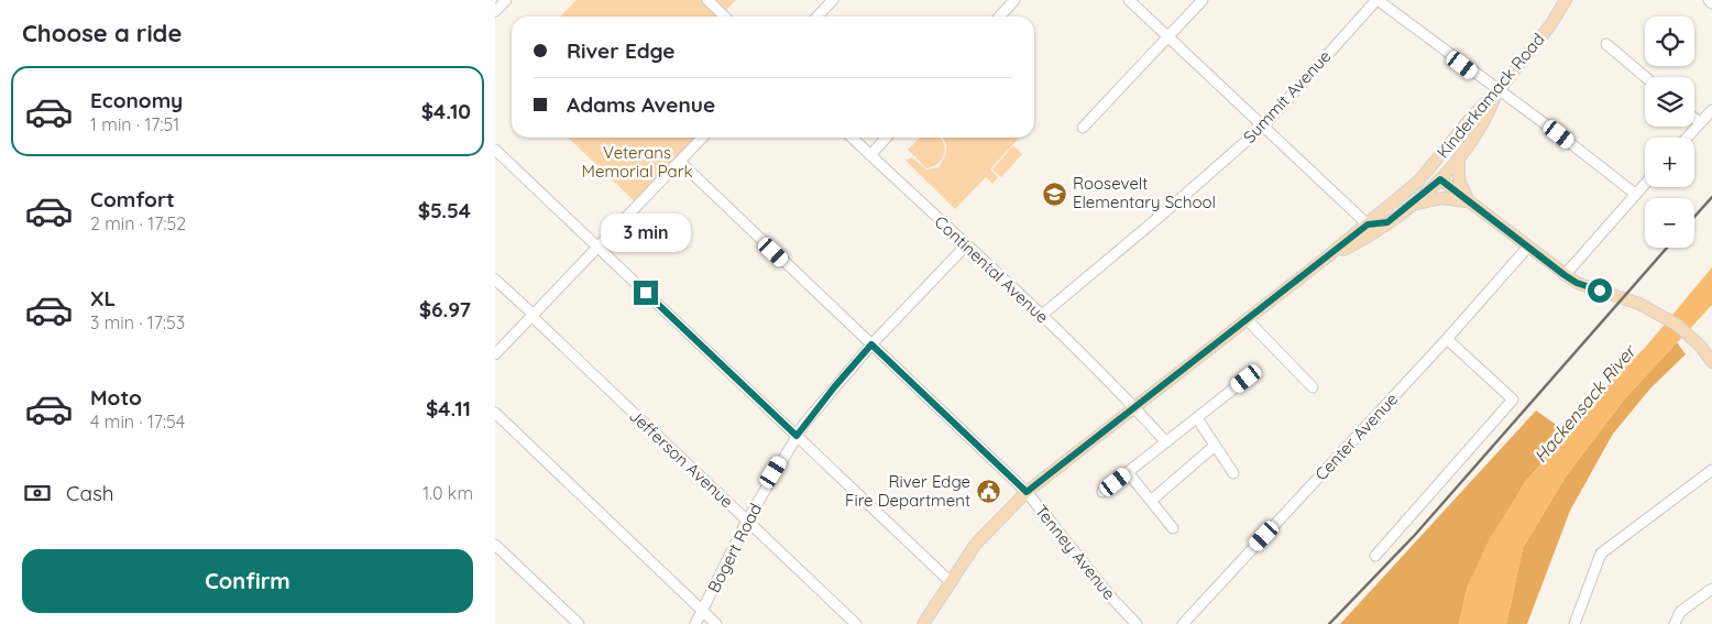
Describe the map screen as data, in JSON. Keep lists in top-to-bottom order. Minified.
{"streets":{"main road":["Kinderkamack Road"],"street":["Summit Avenue","Continental Avenue","Center Avenue","Jefferson Avenue","Bogert Road","Tenney Avenue"]},"crossings":[["Kinderkamack Road","Continental Avenue"],["Kinderkamack Road","Tenney Avenue"],["Summit Avenue","Continental Avenue"],["Continental Avenue","Bogert Road"],["Jefferson Avenue","Bogert Road"],["Bogert Road","Tenney Avenue"]],"water":["Hackensack River"],"parks":["Veterans Memorial Park"],"places":{"school or university":["Roosevelt Elementary School"],"public building":["River Edge Fire Department"]},"page":{"heading":"Choose a ride","map_buttons":["+","−"],"banner":["River Edge","Adams Avenue"],"list":[{"name":"Economy","note":"1 min · 17:51","value":"$4.10"},{"name":"Comfort","note":"2 min · 17:52","value":"$5.54"},{"name":"XL","note":"3 min · 17:53","value":"$6.97"},{"name":"Moto","note":"4 min · 17:54","value":"$4.11"}],"bubble":"3 min","pay":["Cash","1.0 km"],"buttons":"Confirm"}}
